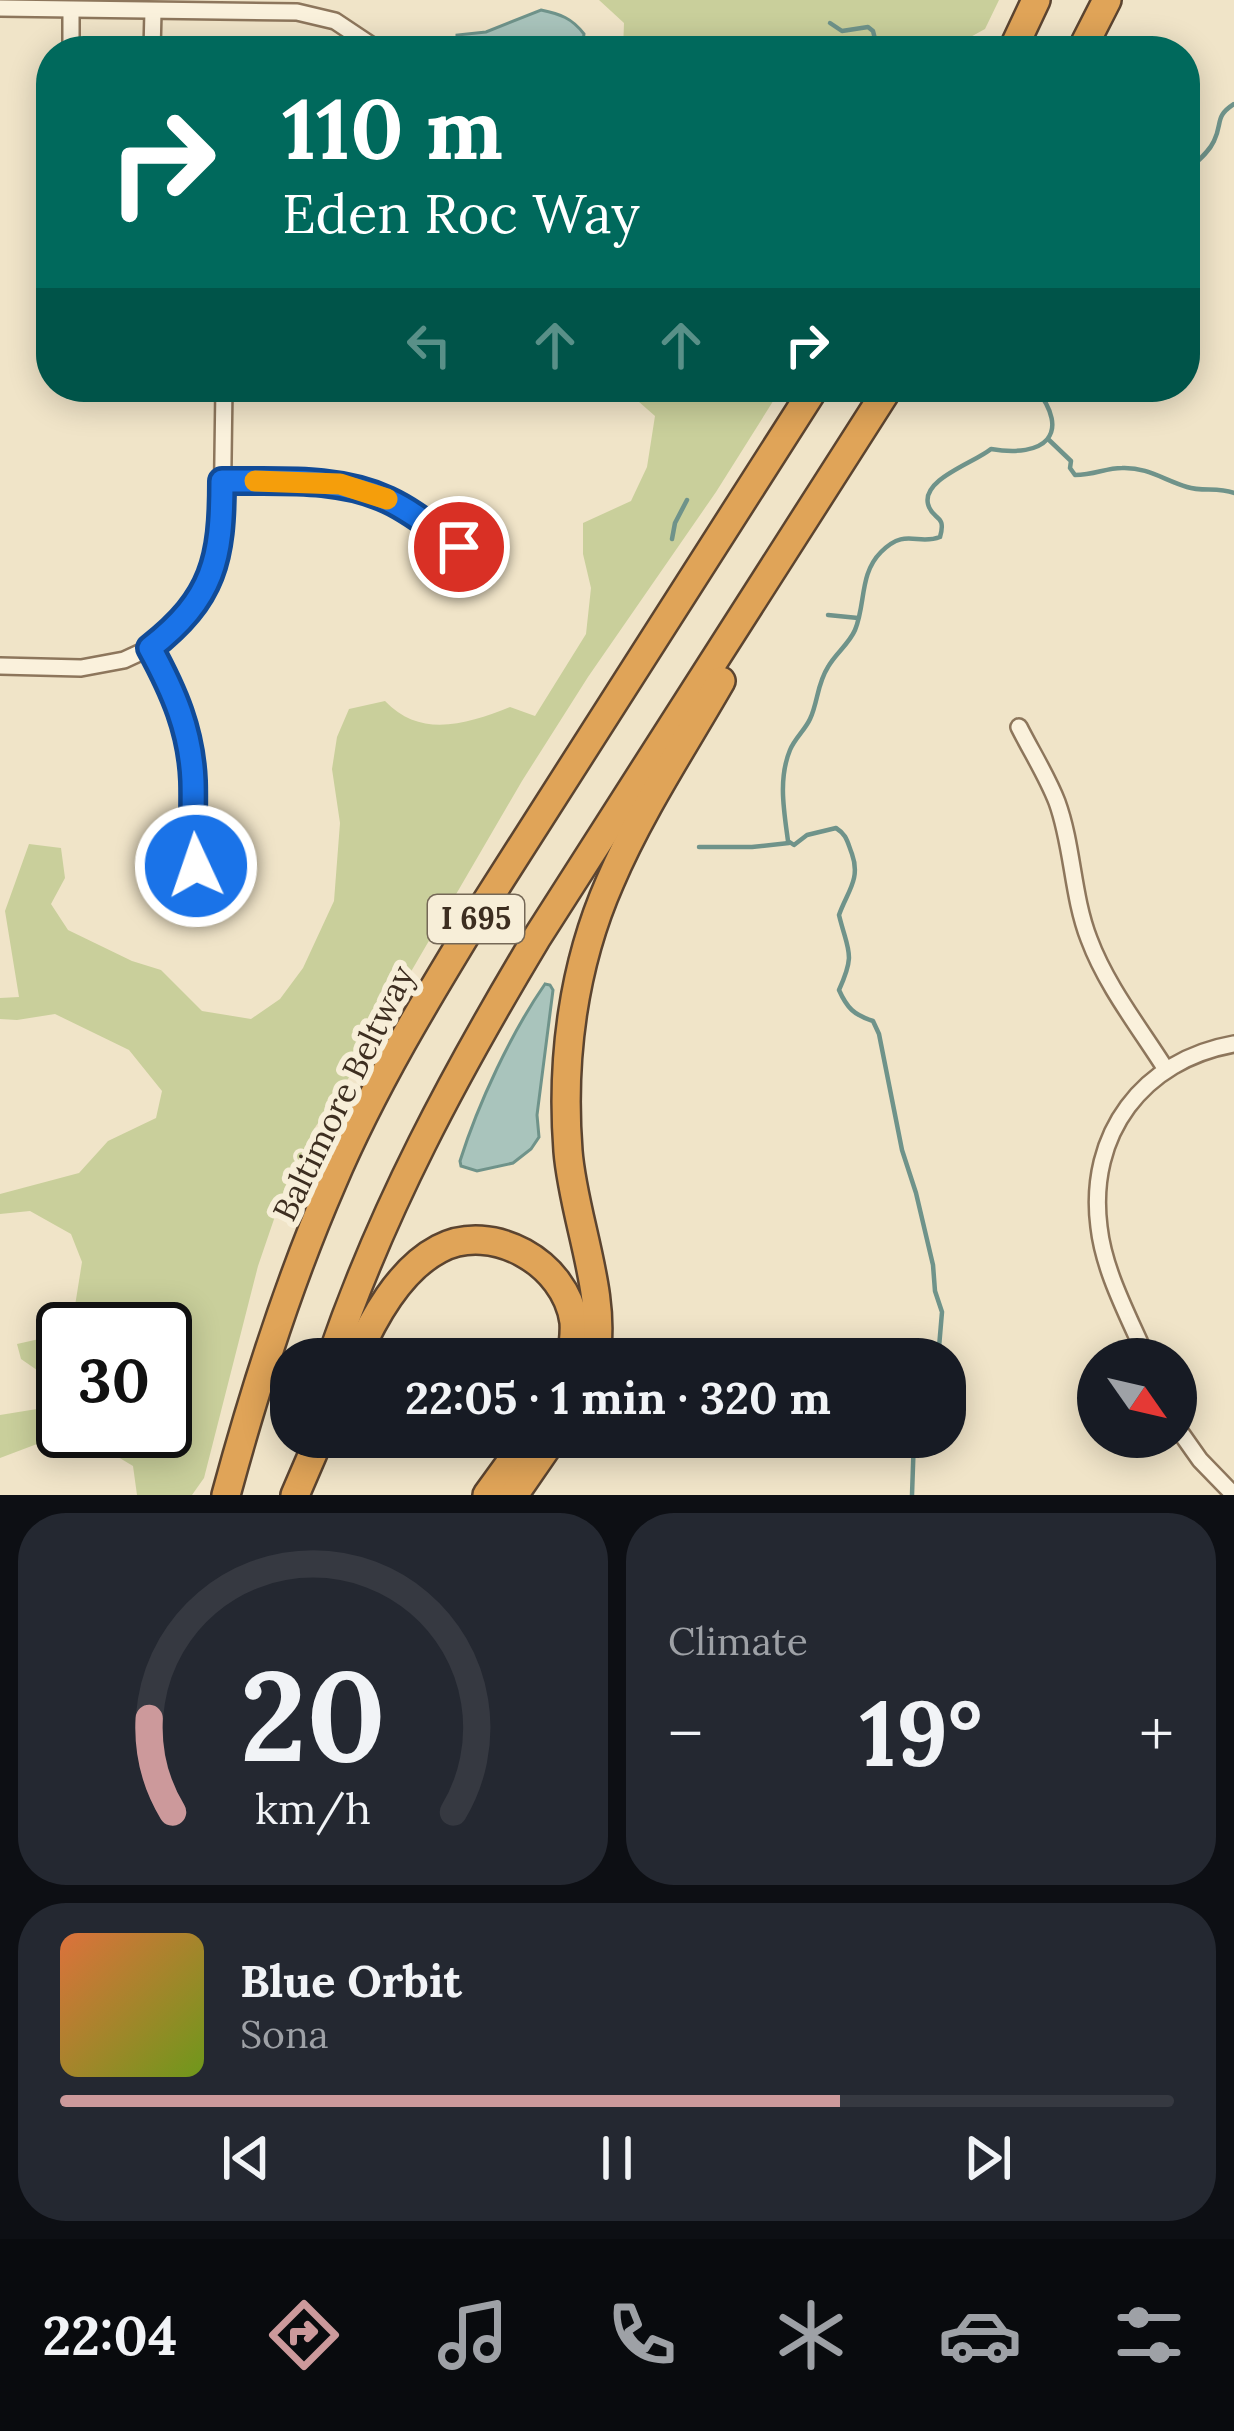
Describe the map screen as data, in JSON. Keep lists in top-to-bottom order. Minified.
{"streets":{"highway":["I 695","Baltimore Beltway"]},"north":"bottom right","page":{"turn":["110 m","Eden Roc Way"],"limit":"30","trip":"22:05 · 1 min · 320 m","tile":"Climate","heat":["−","19°","+"],"song":["Blue Orbit","Sona"],"tabs":"22:04","gauge":["20","km/h"]}}
